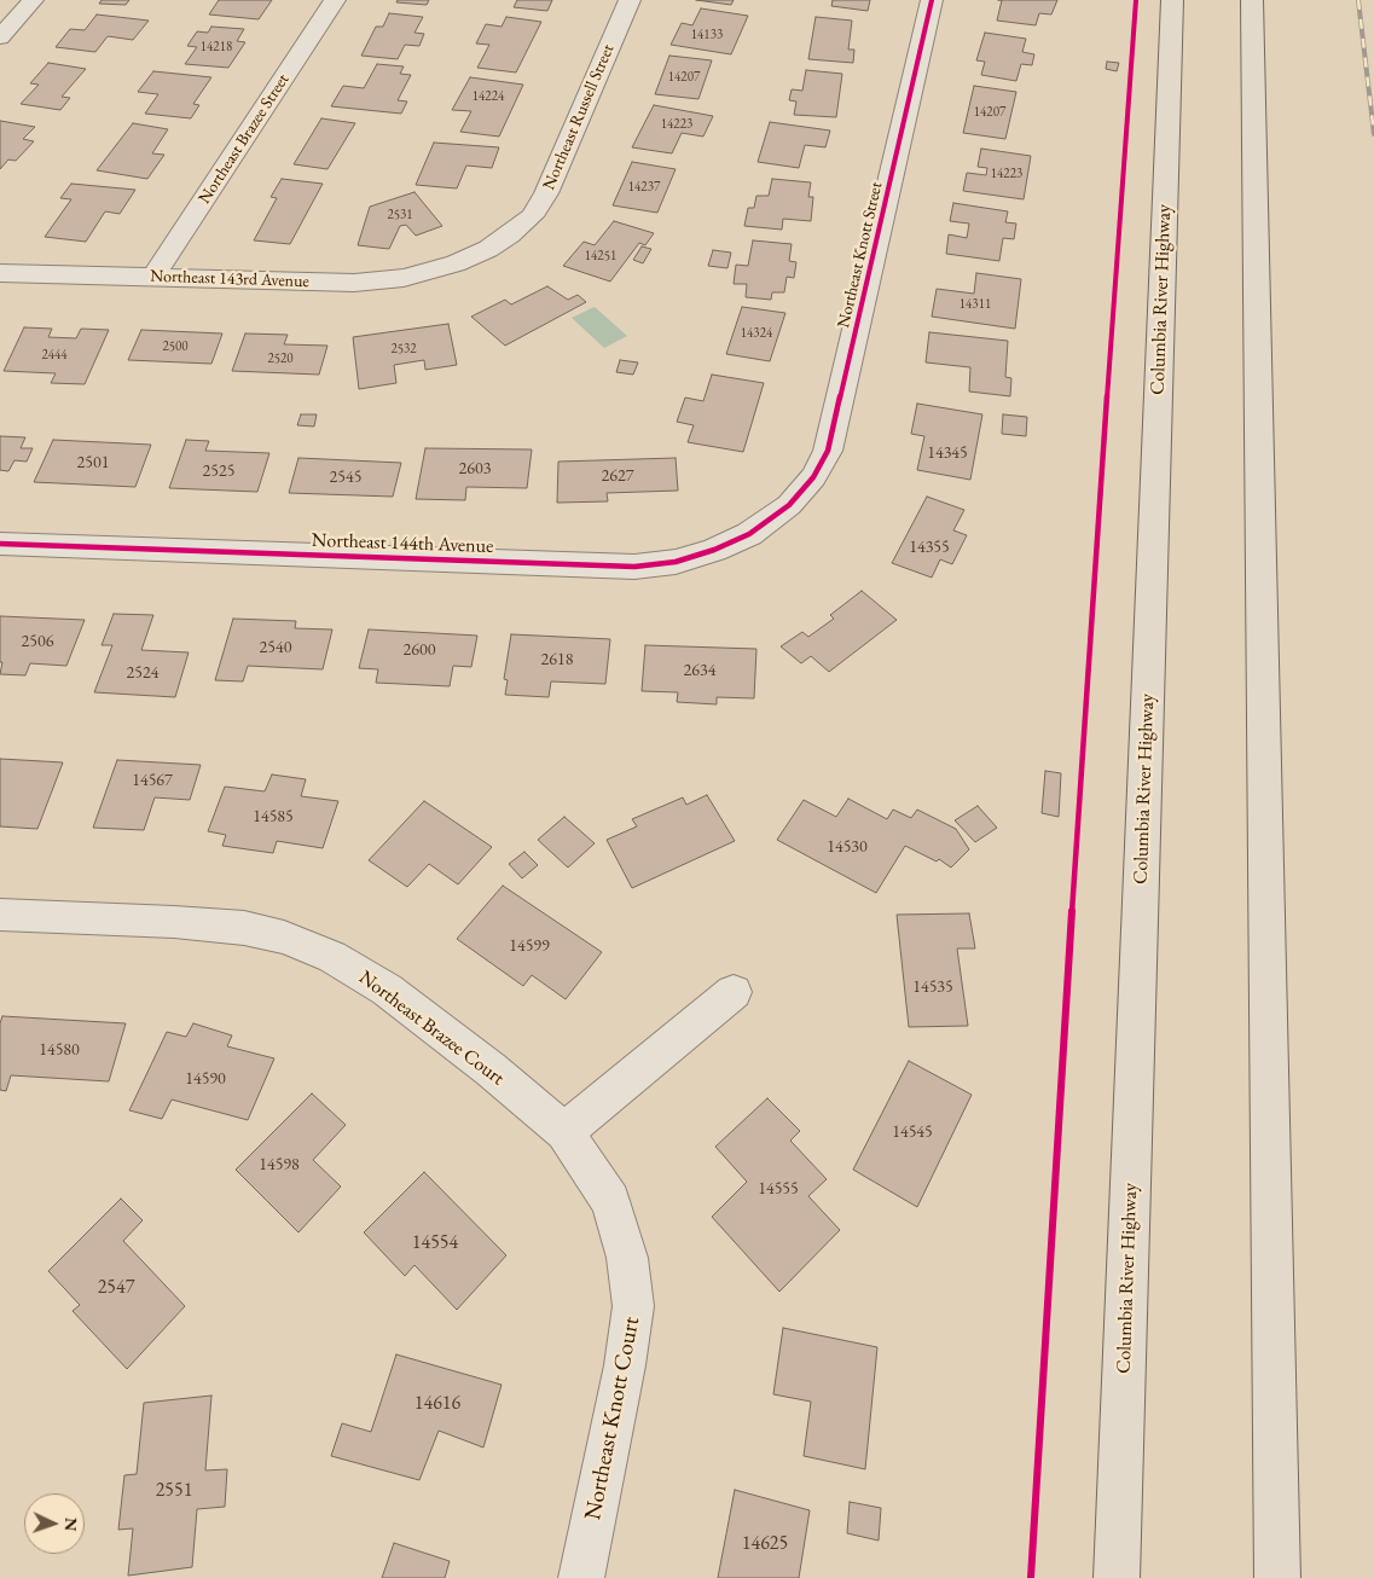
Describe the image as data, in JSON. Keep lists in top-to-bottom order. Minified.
{"streets":{"highway":["Columbia River Highway"],"street":["Northeast Russell Street","Northeast Brazee Street","Northeast Knott Street","Northeast 143rd Avenue","Northeast 144th Avenue","Northeast Brazee Court","Northeast Knott Court"]},"crossings":[["Northeast Russell Street","Northeast 143rd Avenue"],["Northeast Brazee Street","Northeast 143rd Avenue"],["Northeast Knott Street","Northeast 144th Avenue"],["Northeast Brazee Court","Northeast Knott Court"]],"house_numbers":["14133","14218","14207","14224","14207","14223","14223","14237","2531","14251","14311","14324","2500","2532","2444","2520","14345","2501","2603","2525","2627","2545","14355","2506","2540","2600","2618","2634","2524","14567","14585","14530","14599","14535","14580","14590","14545","14598","14555","14554","2547","14616","2551","14625"],"north":"right"}
